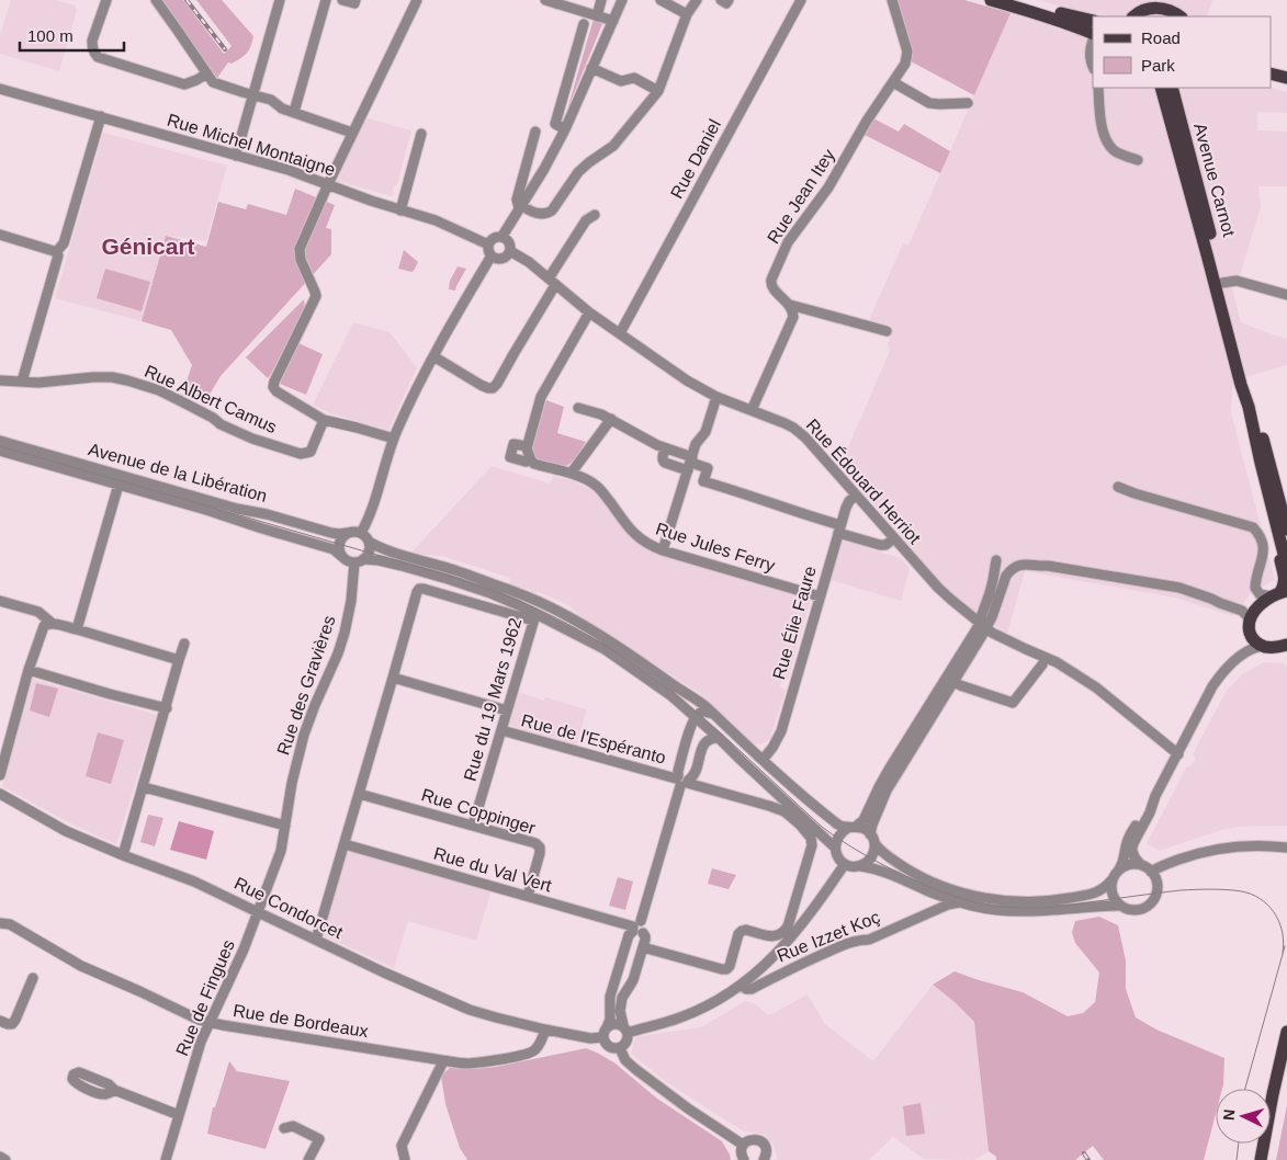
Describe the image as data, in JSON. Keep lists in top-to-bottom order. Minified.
{"streets":{"main road":["Avenue Carnot"],"street":["Rue Michel Montaigne","Rue Daniel","Rue Jean Itey","Rue Albert Camus","Avenue de la Libération","Rue Édouard Herriot","Rue Jules Ferry","Rue Élie Faure","Rue des Gravières","Rue du 19 Mars 1962","Rue de l'Espéranto","Rue Coppinger","Rue du Val Vert","Rue Condorcet","Rue Izzet Koç","Rue de Fingues","Rue de Bordeaux"]},"crossings":[["Rue Michel Montaigne","Rue Édouard Herriot"],["Rue Daniel","Rue Édouard Herriot"],["Avenue de la Libération","Rue des Gravières"],["Rue Édouard Herriot","Rue Élie Faure"],["Rue Jules Ferry","Rue Élie Faure"],["Rue des Gravières","Rue Condorcet"],["Rue des Gravières","Rue de Fingues"],["Rue du 19 Mars 1962","Rue de l'Espéranto"],["Rue du 19 Mars 1962","Rue Coppinger"],["Rue Coppinger","Rue du Val Vert"],["Rue Condorcet","Rue de Fingues"],["Rue Condorcet","Rue de Bordeaux"],["Rue de Fingues","Rue de Bordeaux"]],"districts":["Génicart"],"legend":["Road","Park"],"scale_bar":"100 m","north":"left"}
